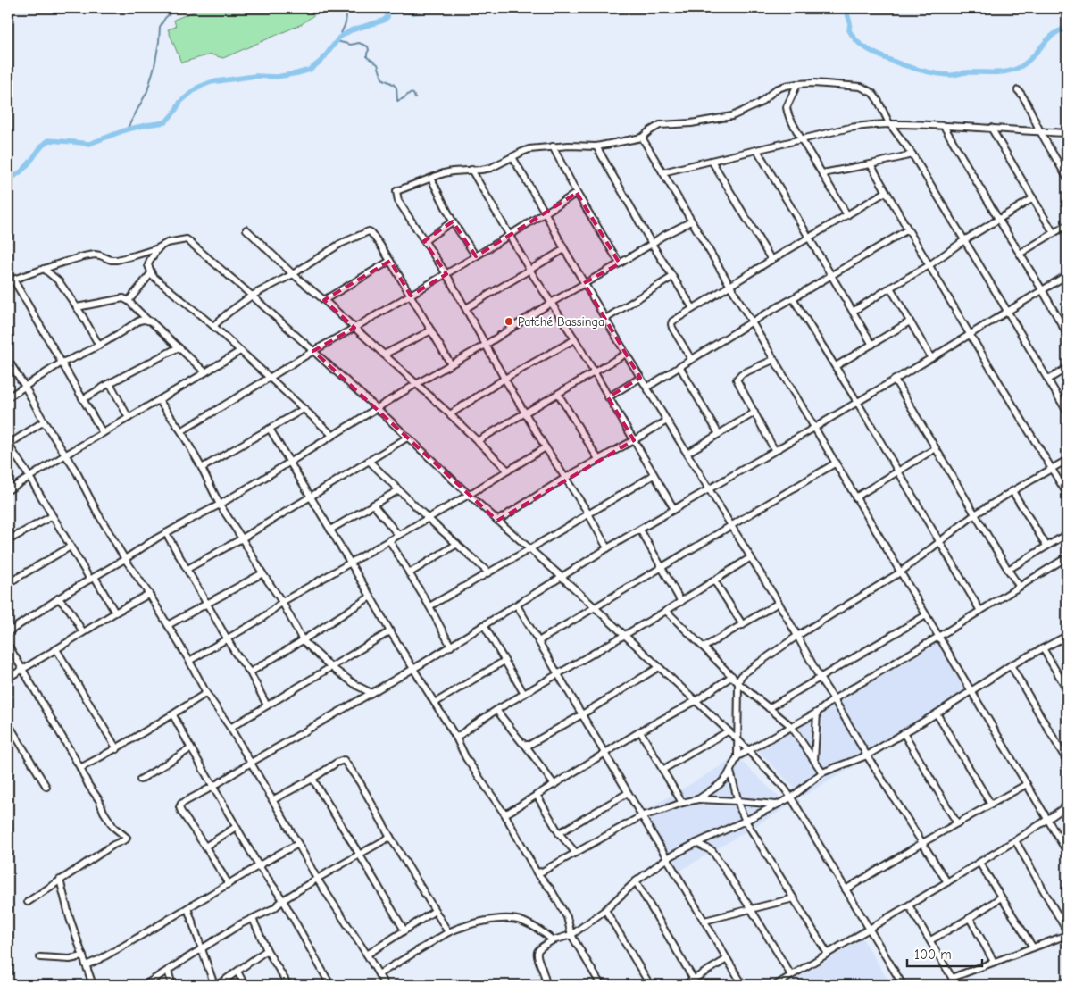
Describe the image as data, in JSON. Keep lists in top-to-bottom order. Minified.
{"places":["Patché Bassinga"],"scale_bar":"100 m"}
